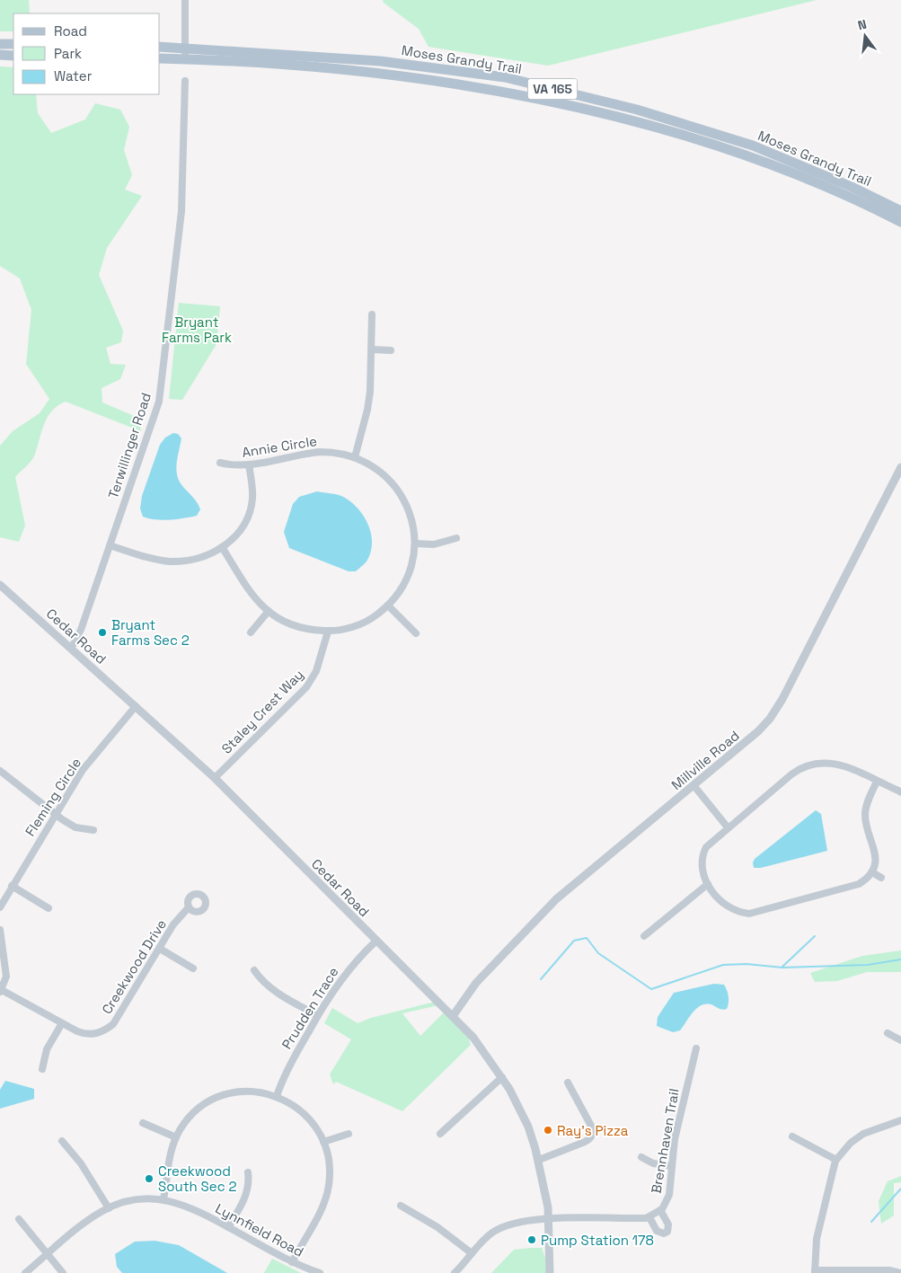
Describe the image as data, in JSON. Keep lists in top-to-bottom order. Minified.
{"streets":{"main road":["Moses Grandy Trail","VA 165"],"street":["Terwillinger Road","Annie Circle","Cedar Road","Staley Crest Way","Millville Road","Fleming Circle","Creekwood Drive","Prudden Trace","Brennhaven Trail","Lynnfield Road"]},"crossings":[["Terwillinger Road","Cedar Road"],["Annie Circle","Staley Crest Way"],["Cedar Road","Staley Crest Way"],["Cedar Road","Millville Road"],["Cedar Road","Fleming Circle"],["Cedar Road","Prudden Trace"]],"parks":["Bryant Farms Park"],"places":["Bryant Farms Sec 2","Ray's Pizza","Creekwood South Sec 2","Pump Station 178"],"legend":["Road","Park","Water"],"north":"top"}
